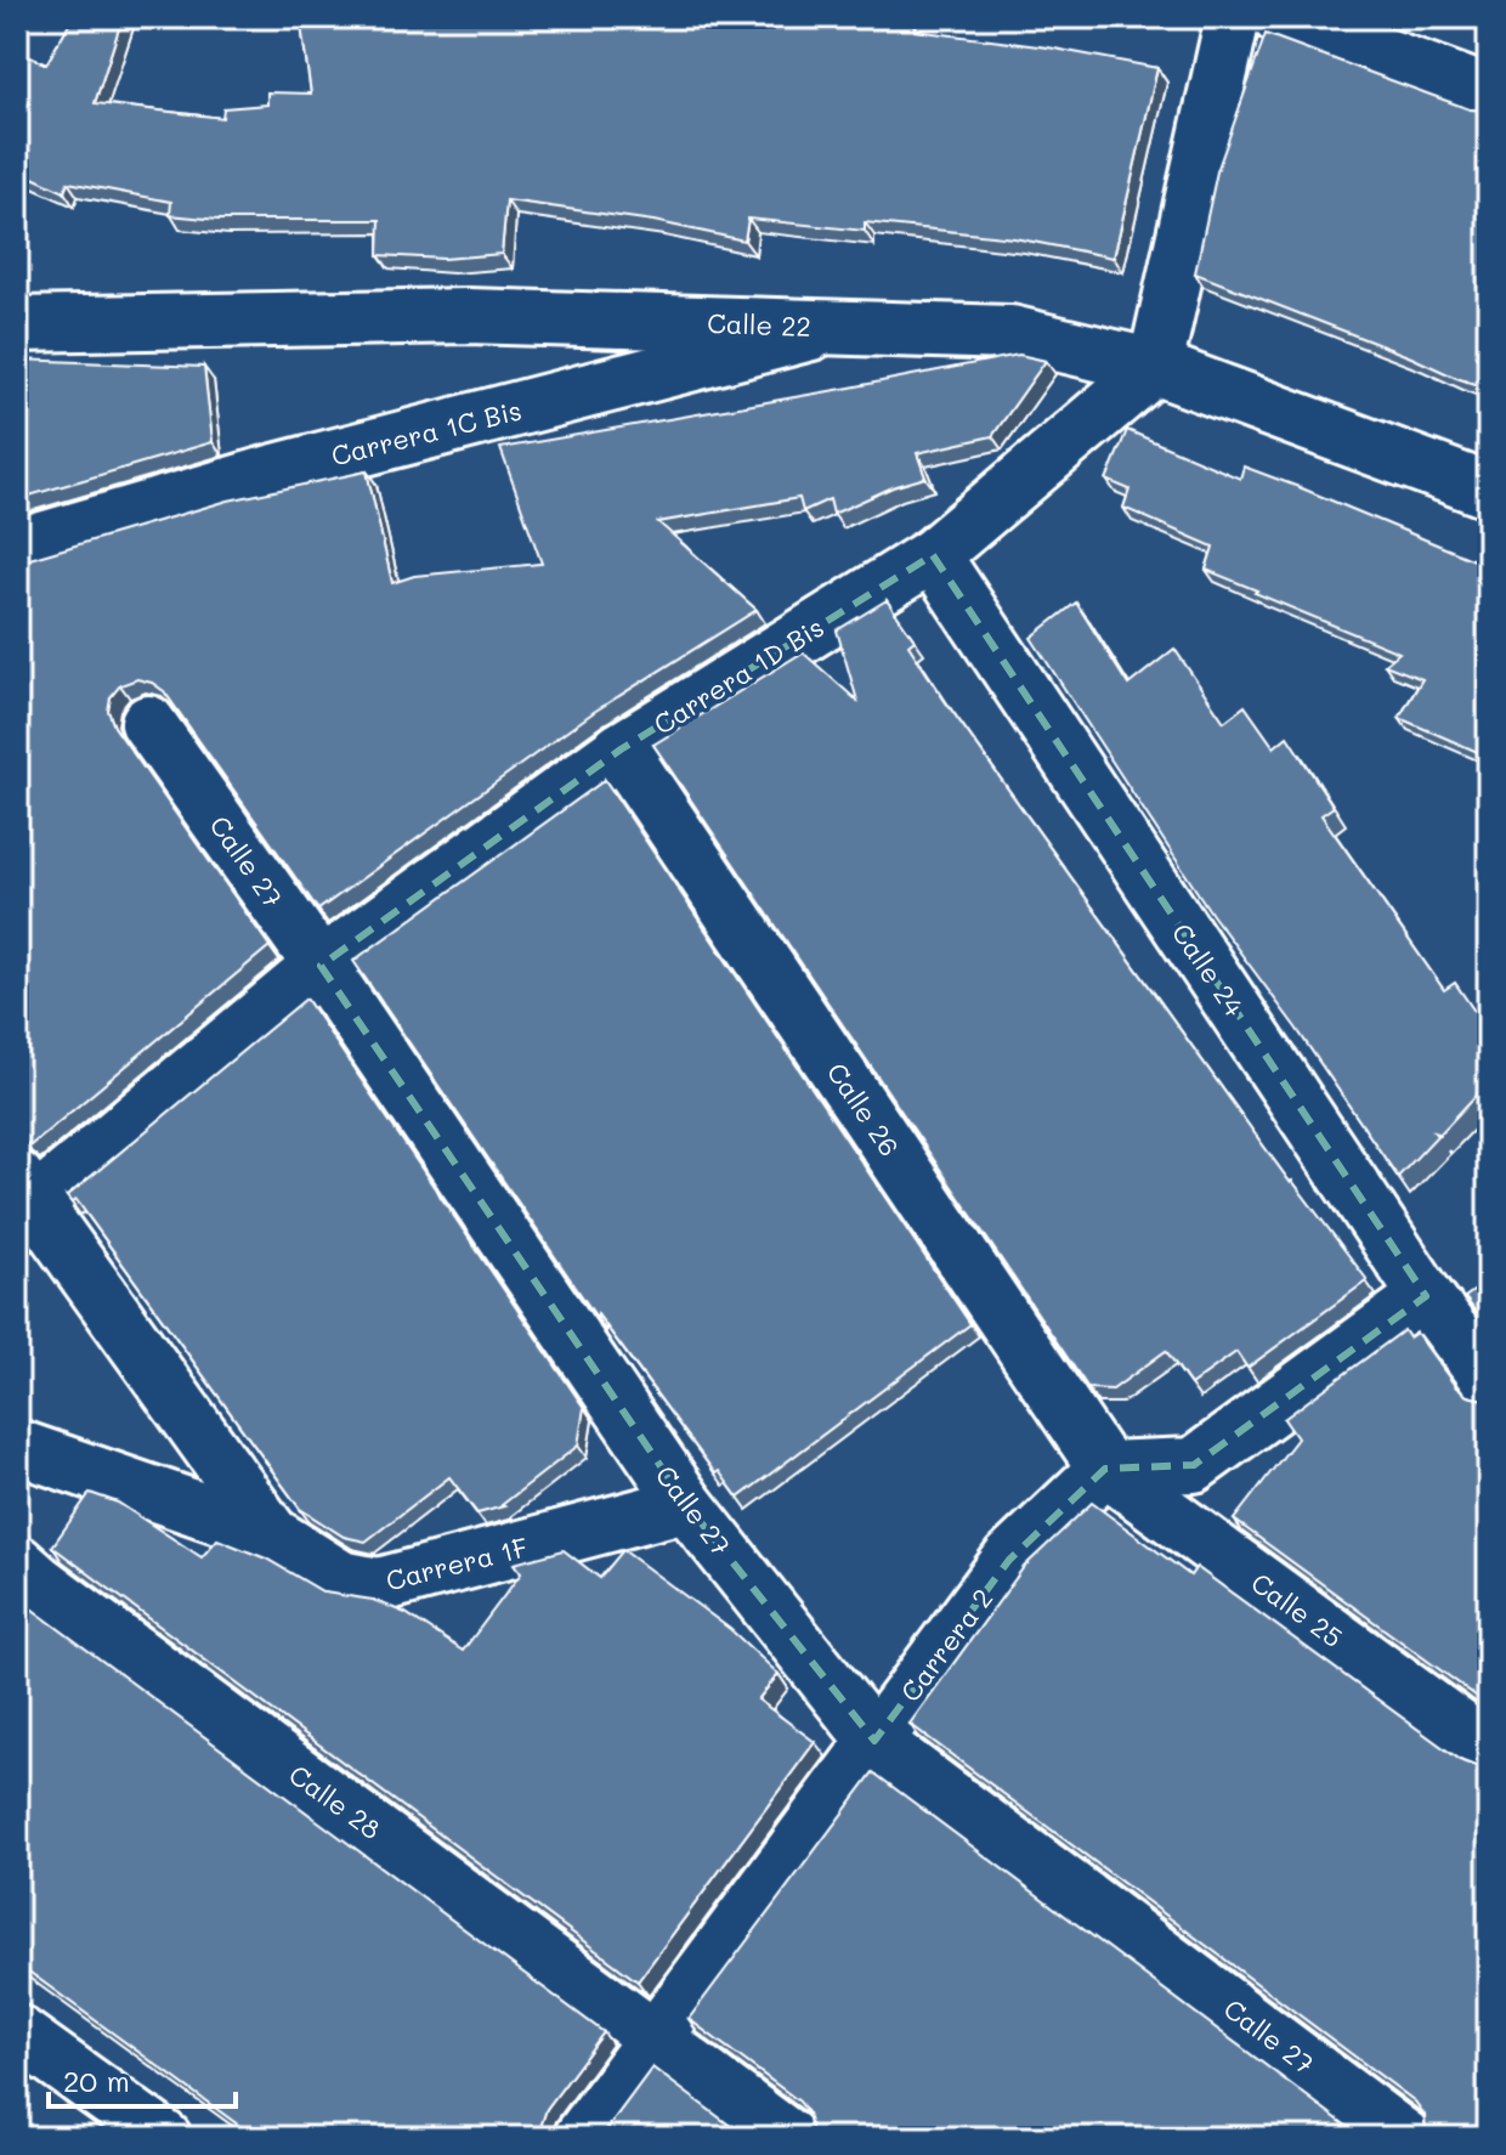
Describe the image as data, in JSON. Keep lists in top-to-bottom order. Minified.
{"streets":{"street":["Calle 22","Carrera 1C Bis","Carrera 1D Bis","Calle 27","Calle 24","Calle 26","Carrera 1F","Calle 25","Carrera 2","Calle 28"]},"crossings":[["Calle 22","Carrera 1C Bis"],["Calle 22","Carrera 1D Bis"],["Carrera 1D Bis","Calle 27"],["Carrera 1D Bis","Calle 24"],["Carrera 1D Bis","Calle 26"],["Calle 27","Carrera 1F"],["Calle 27","Carrera 2"],["Calle 26","Calle 25"],["Calle 26","Carrera 2"],["Calle 25","Carrera 2"],["Carrera 2","Calle 28"]],"scale_bar":"20 m"}
